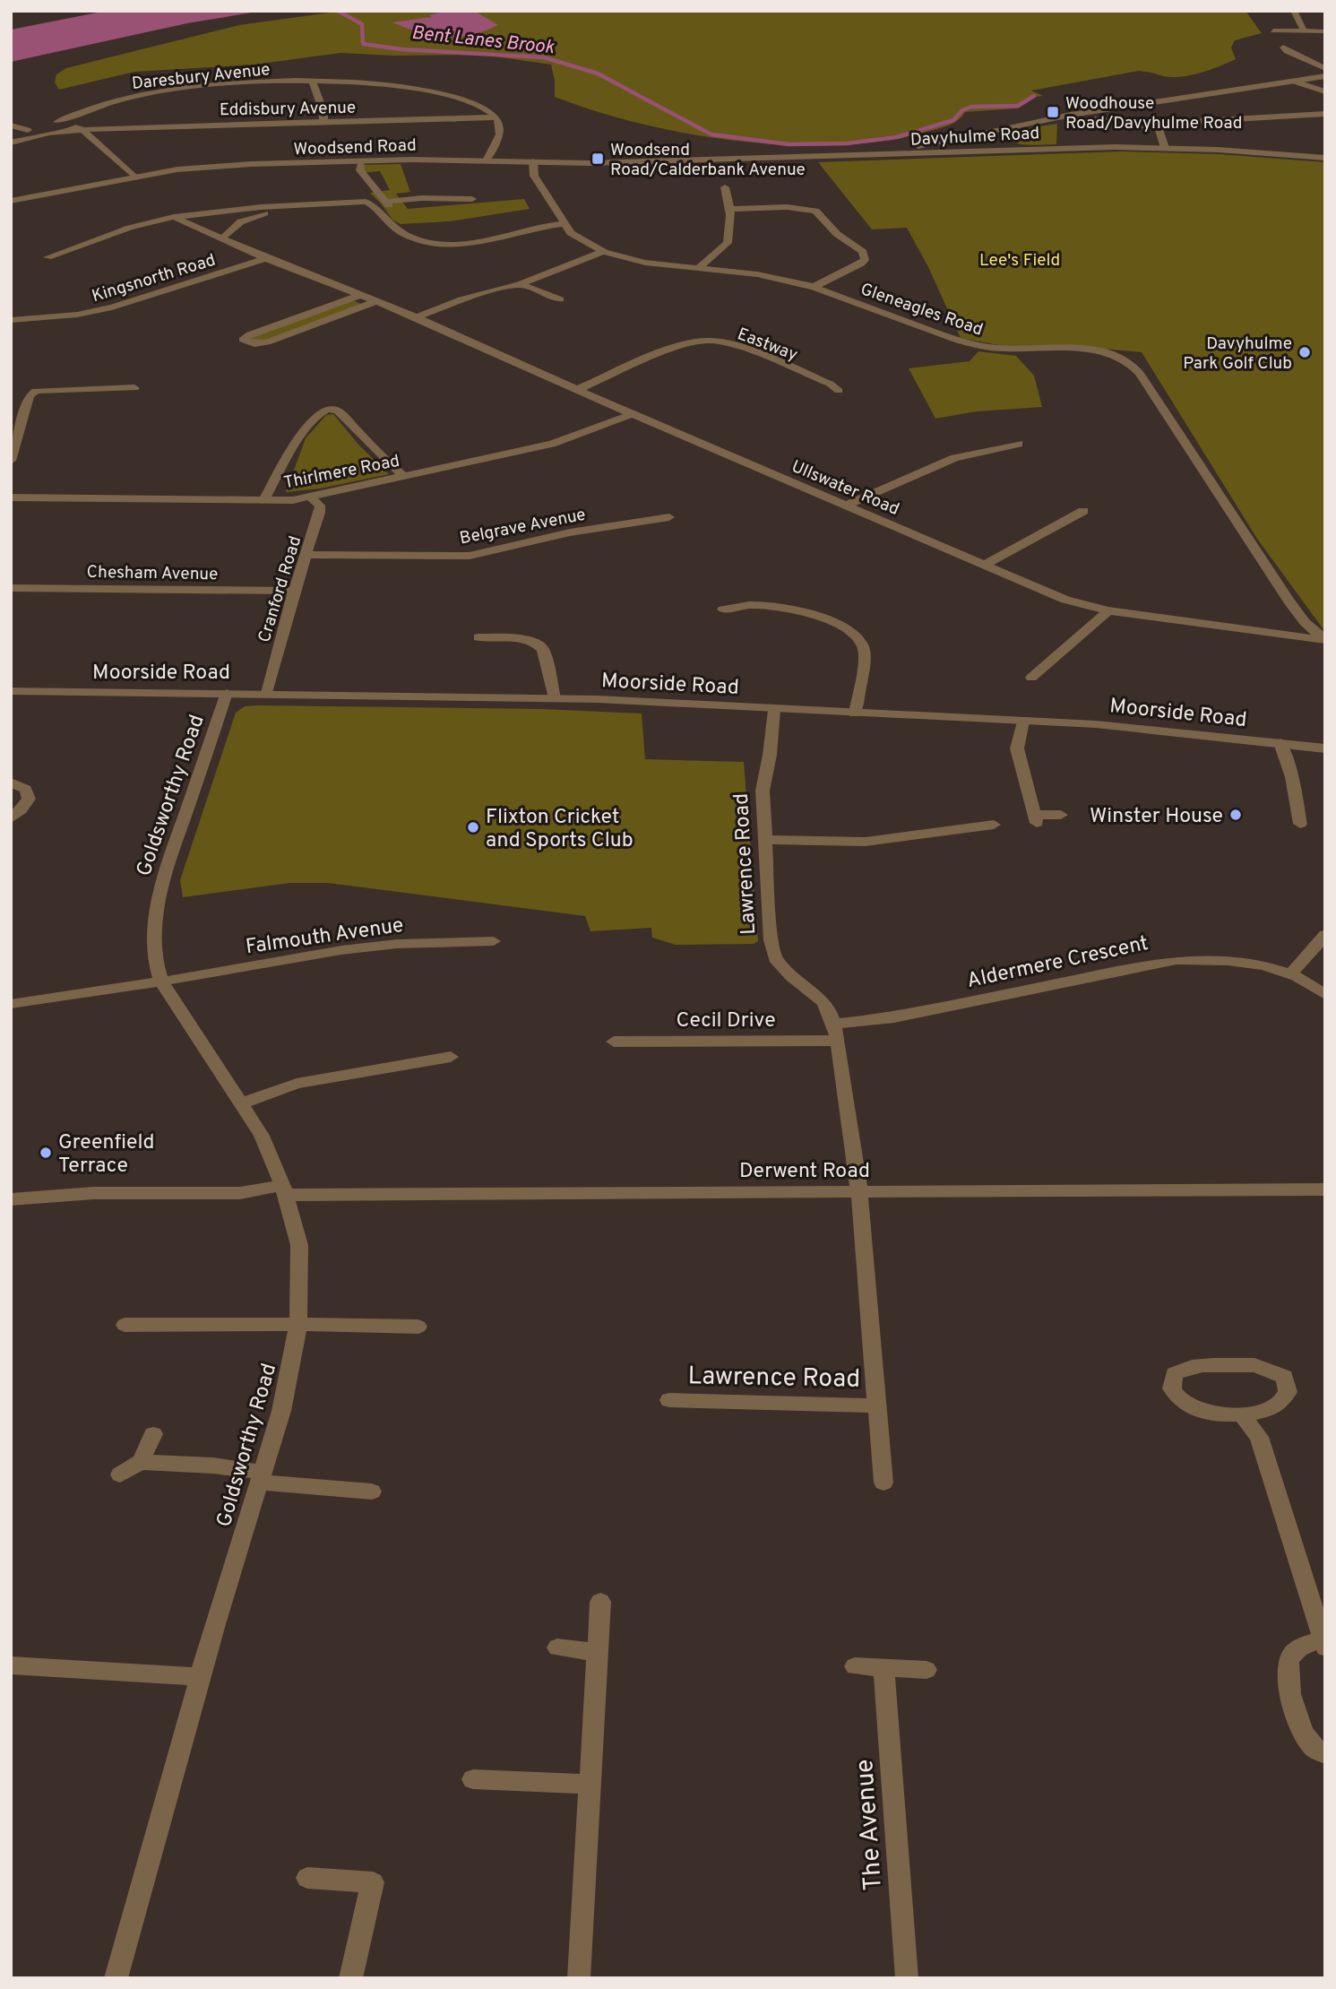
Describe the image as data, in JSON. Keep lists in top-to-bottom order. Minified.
{"streets":{"street":["Daresbury Avenue","Eddisbury Avenue","Davyhulme Road","Woodsend Road","Kingsnorth Road","Gleneagles Road","Eastway","Thirlmere Road","Ullswater Road","Belgrave Avenue","Chesham Avenue","Cranford Road","Moorside Road","Goldsworthy Road","Lawrence Road","Falmouth Avenue","Aldermere Crescent","Cecil Drive","Derwent Road","The Avenue"]},"crossings":[["Daresbury Avenue","Eddisbury Avenue"],["Eddisbury Avenue","Woodsend Road"],["Davyhulme Road","Woodsend Road"],["Woodsend Road","Gleneagles Road"],["Kingsnorth Road","Ullswater Road"],["Gleneagles Road","Ullswater Road"],["Eastway","Ullswater Road"],["Thirlmere Road","Ullswater Road"],["Thirlmere Road","Cranford Road"],["Belgrave Avenue","Cranford Road"],["Chesham Avenue","Cranford Road"],["Cranford Road","Moorside Road"],["Moorside Road","Goldsworthy Road"],["Moorside Road","Lawrence Road"],["Goldsworthy Road","Falmouth Avenue"],["Goldsworthy Road","Derwent Road"],["Lawrence Road","Aldermere Crescent"],["Lawrence Road","Cecil Drive"],["Lawrence Road","Derwent Road"],["Aldermere Crescent","Cecil Drive"]],"water":["Bent Lanes Brook"],"parks":["Lee's Field"],"places":{"transit":["Woodhouse Road/Davyhulme Road","Woodsend Road/Calderbank Avenue"],"other":["Davyhulme Park Golf Club","Winster House","Flixton Cricket and Sports Club","Greenfield Terrace"]}}
